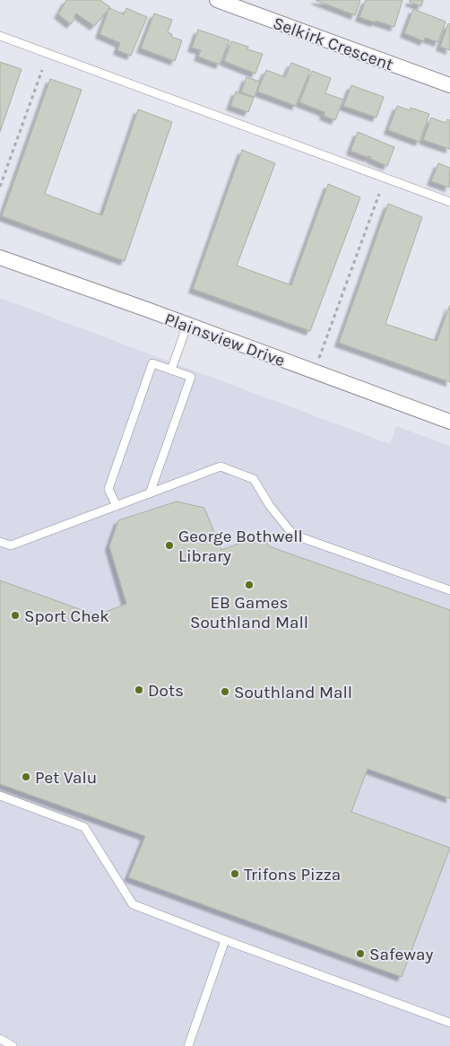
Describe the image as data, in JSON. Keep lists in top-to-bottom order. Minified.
{"streets":{"street":["Selkirk Crescent","Plainsview Drive"]},"places":["George Bothwell Library","EB Games Southland Mall","Sport Chek","Dots","Southland Mall","Pet Valu","Trifons Pizza","Safeway"]}
